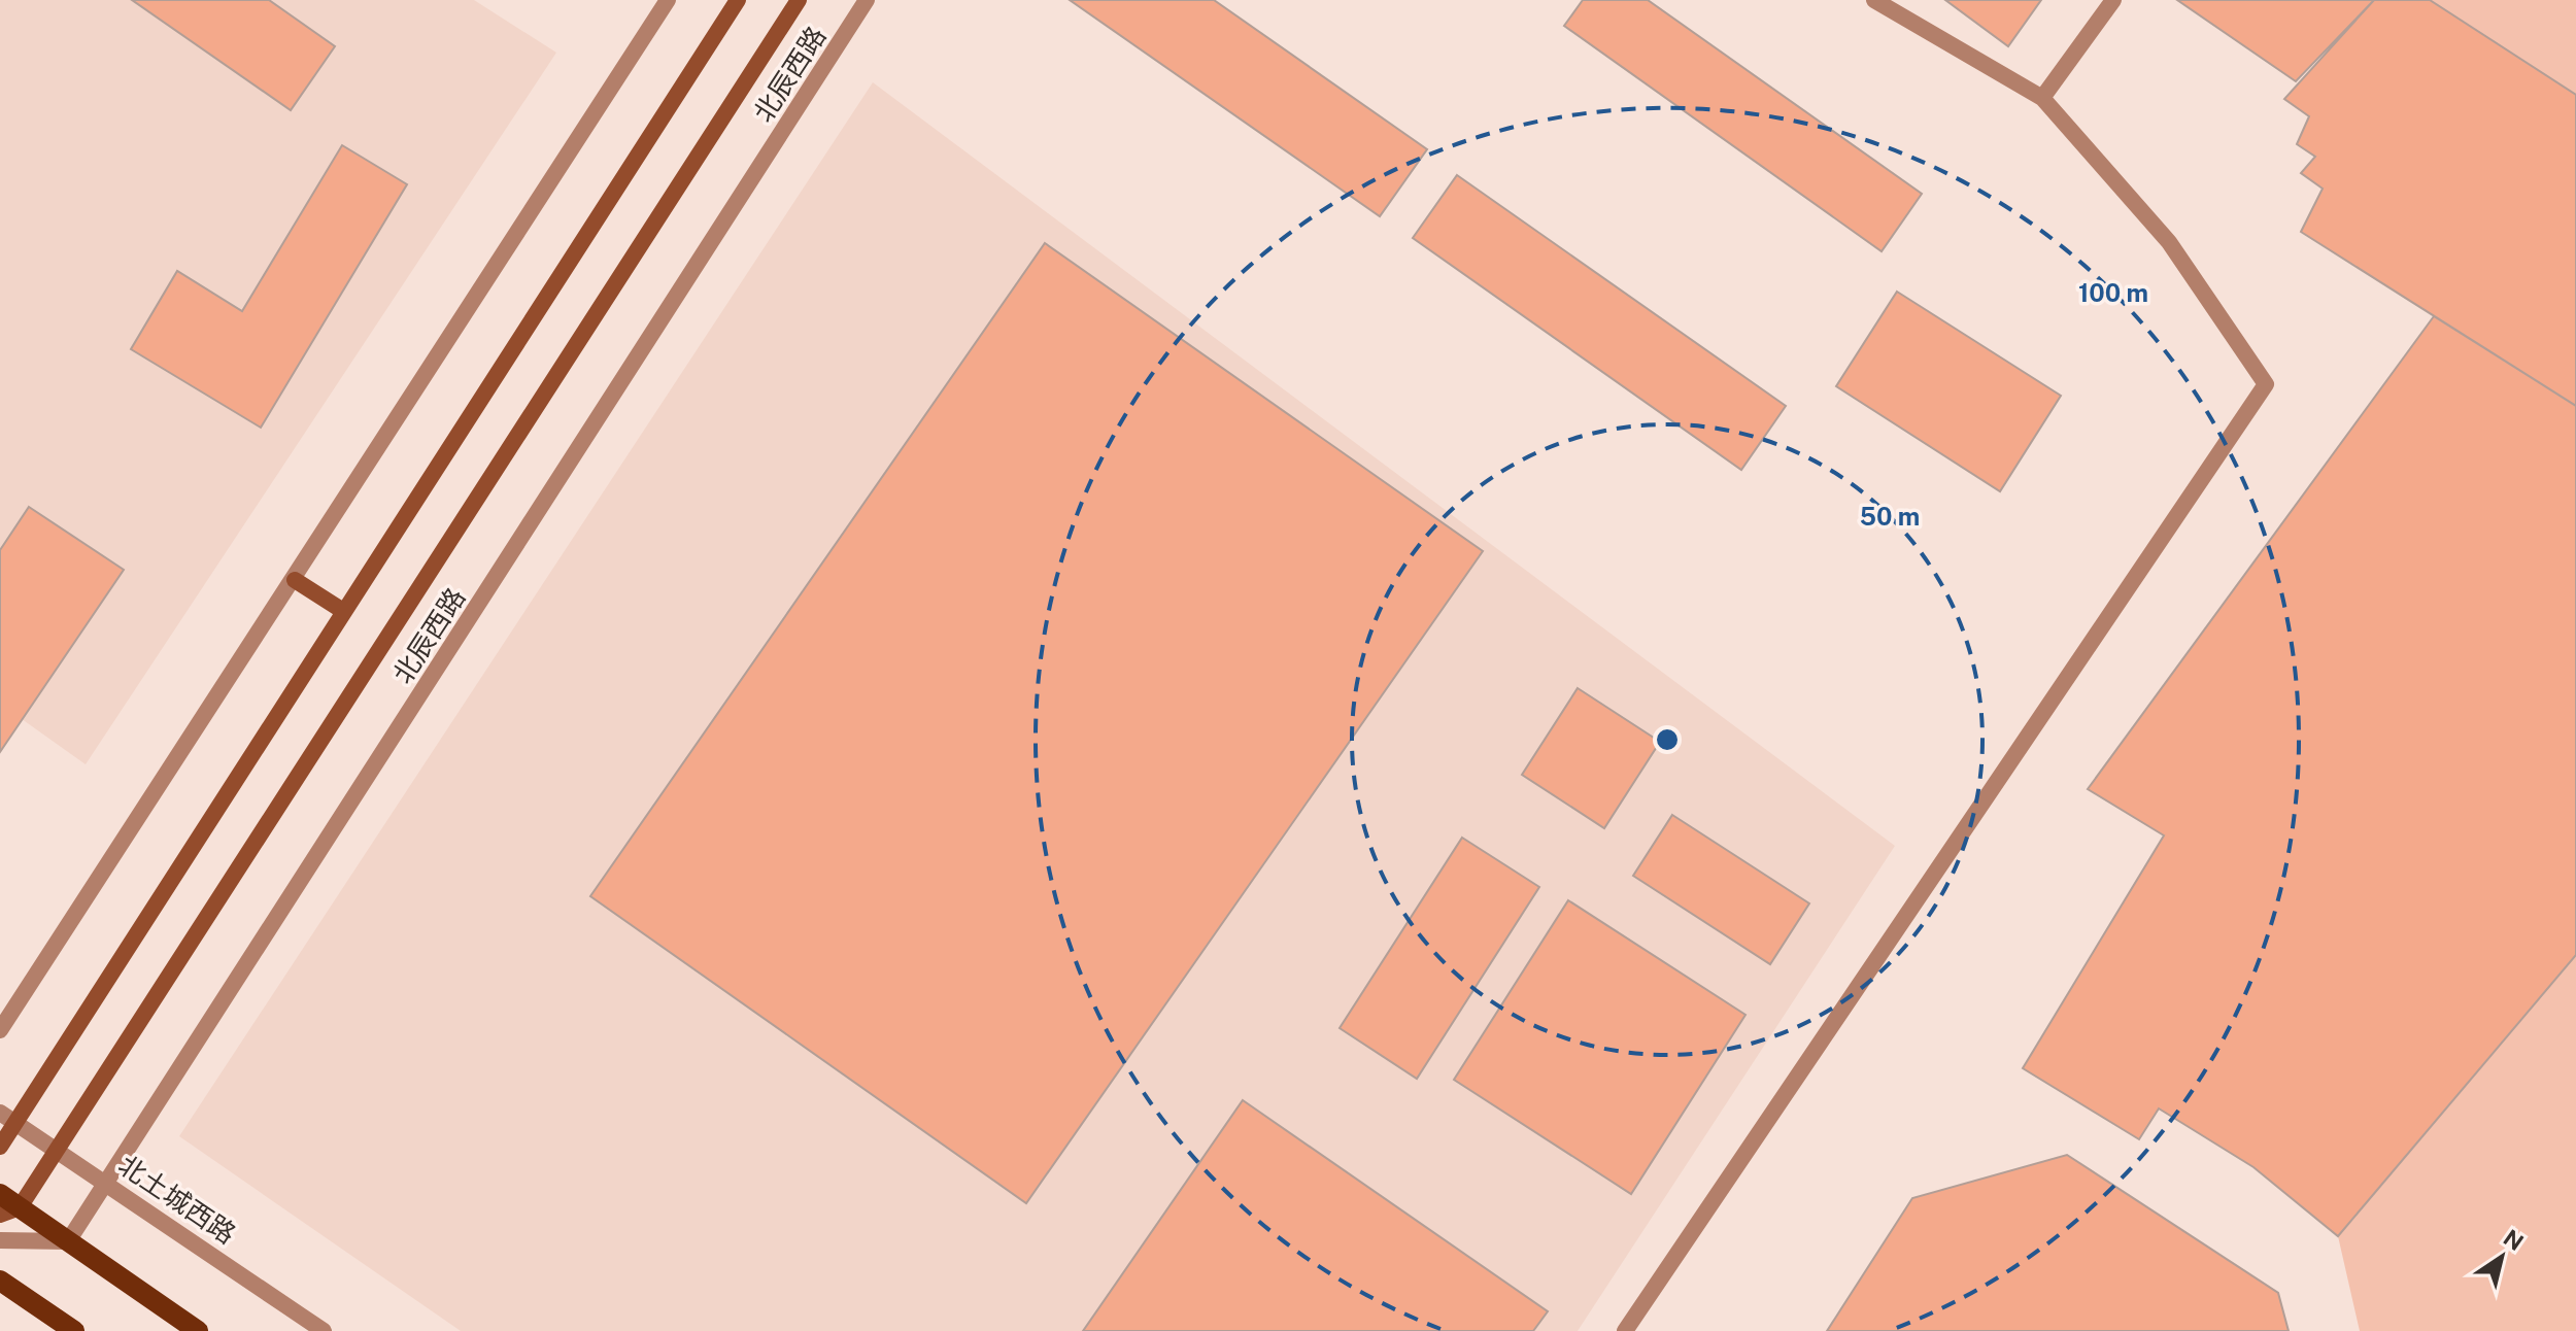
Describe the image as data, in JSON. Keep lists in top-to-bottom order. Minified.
{"streets":{"main road":["北辰西路"],"street":["北土城西路"]},"crossings":[["北辰西路","北土城西路"]],"north":"top right","rings":["100 m","50 m"]}
